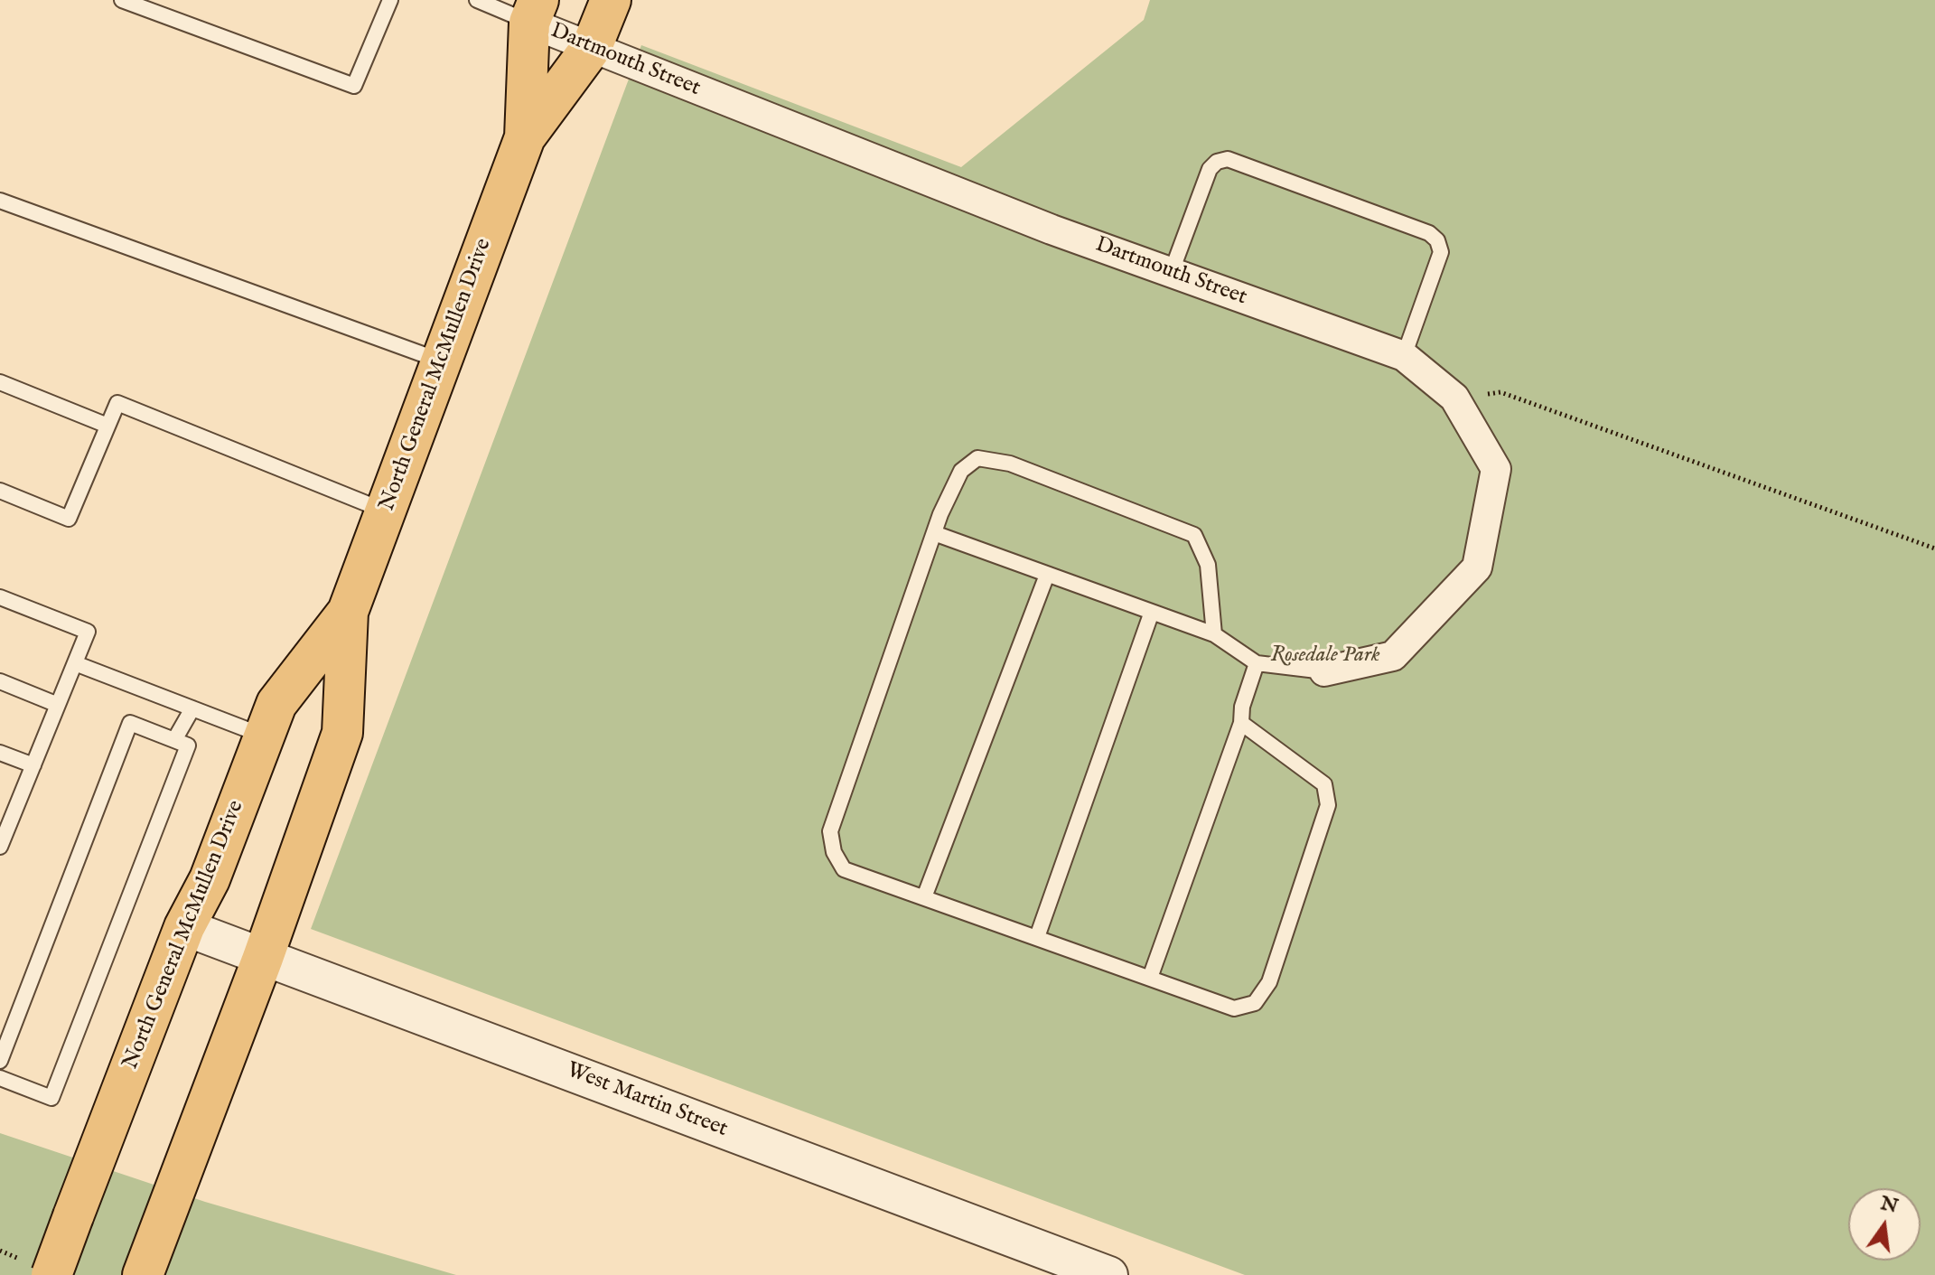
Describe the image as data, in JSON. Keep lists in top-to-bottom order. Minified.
{"streets":{"main road":["North General McMullen Drive"],"street":["Dartmouth Street","West Martin Street"]},"crossings":[["Dartmouth Street","North General McMullen Drive"],["North General McMullen Drive","West Martin Street"]],"parks":["Rosedale Park"],"north":"top"}
